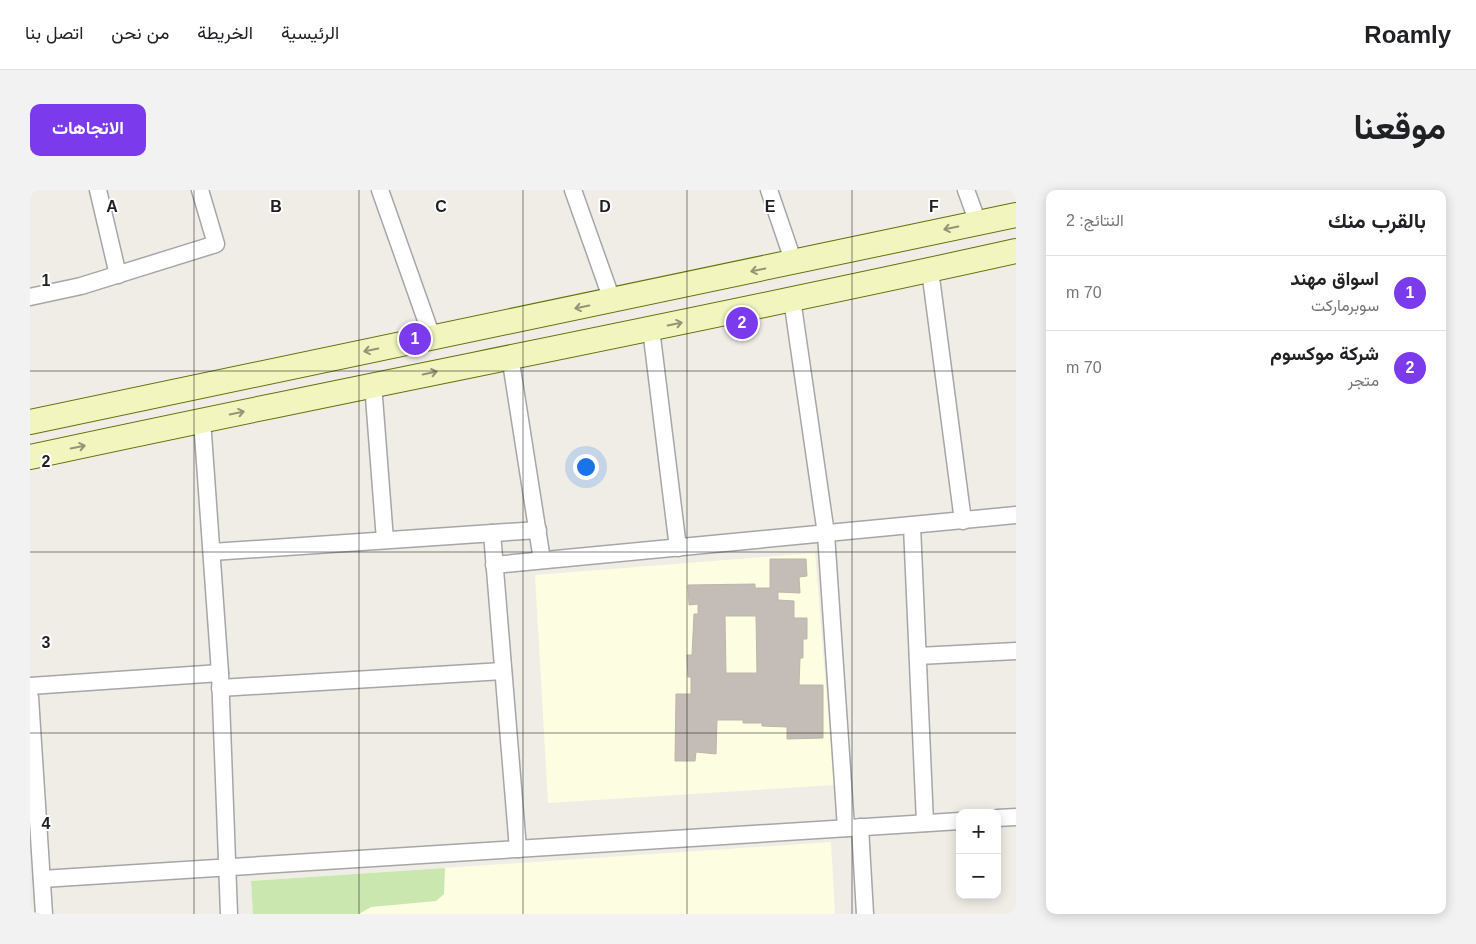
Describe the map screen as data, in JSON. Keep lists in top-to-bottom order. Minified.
{"page":{"header":"Roamly","nav":["الرئيسية","الخريطة","من نحن","اتصل بنا"],"title":"موقعنا","buttons":"الاتجاهات","heading":["بالقرب منك","النتائج: 2"],"list":[{"mark":"1","name":"اسواق مهند","note":"سوبرماركت","value":"70 m"},{"mark":"2","name":"شركة موكسوم","note":"متجر","value":"70 m"}],"pins":["2","1"],"map_buttons":["+","−"]},"grid":{"columns":["A","B","C","D","E","F"],"rows":["1","2","3","4"]}}
